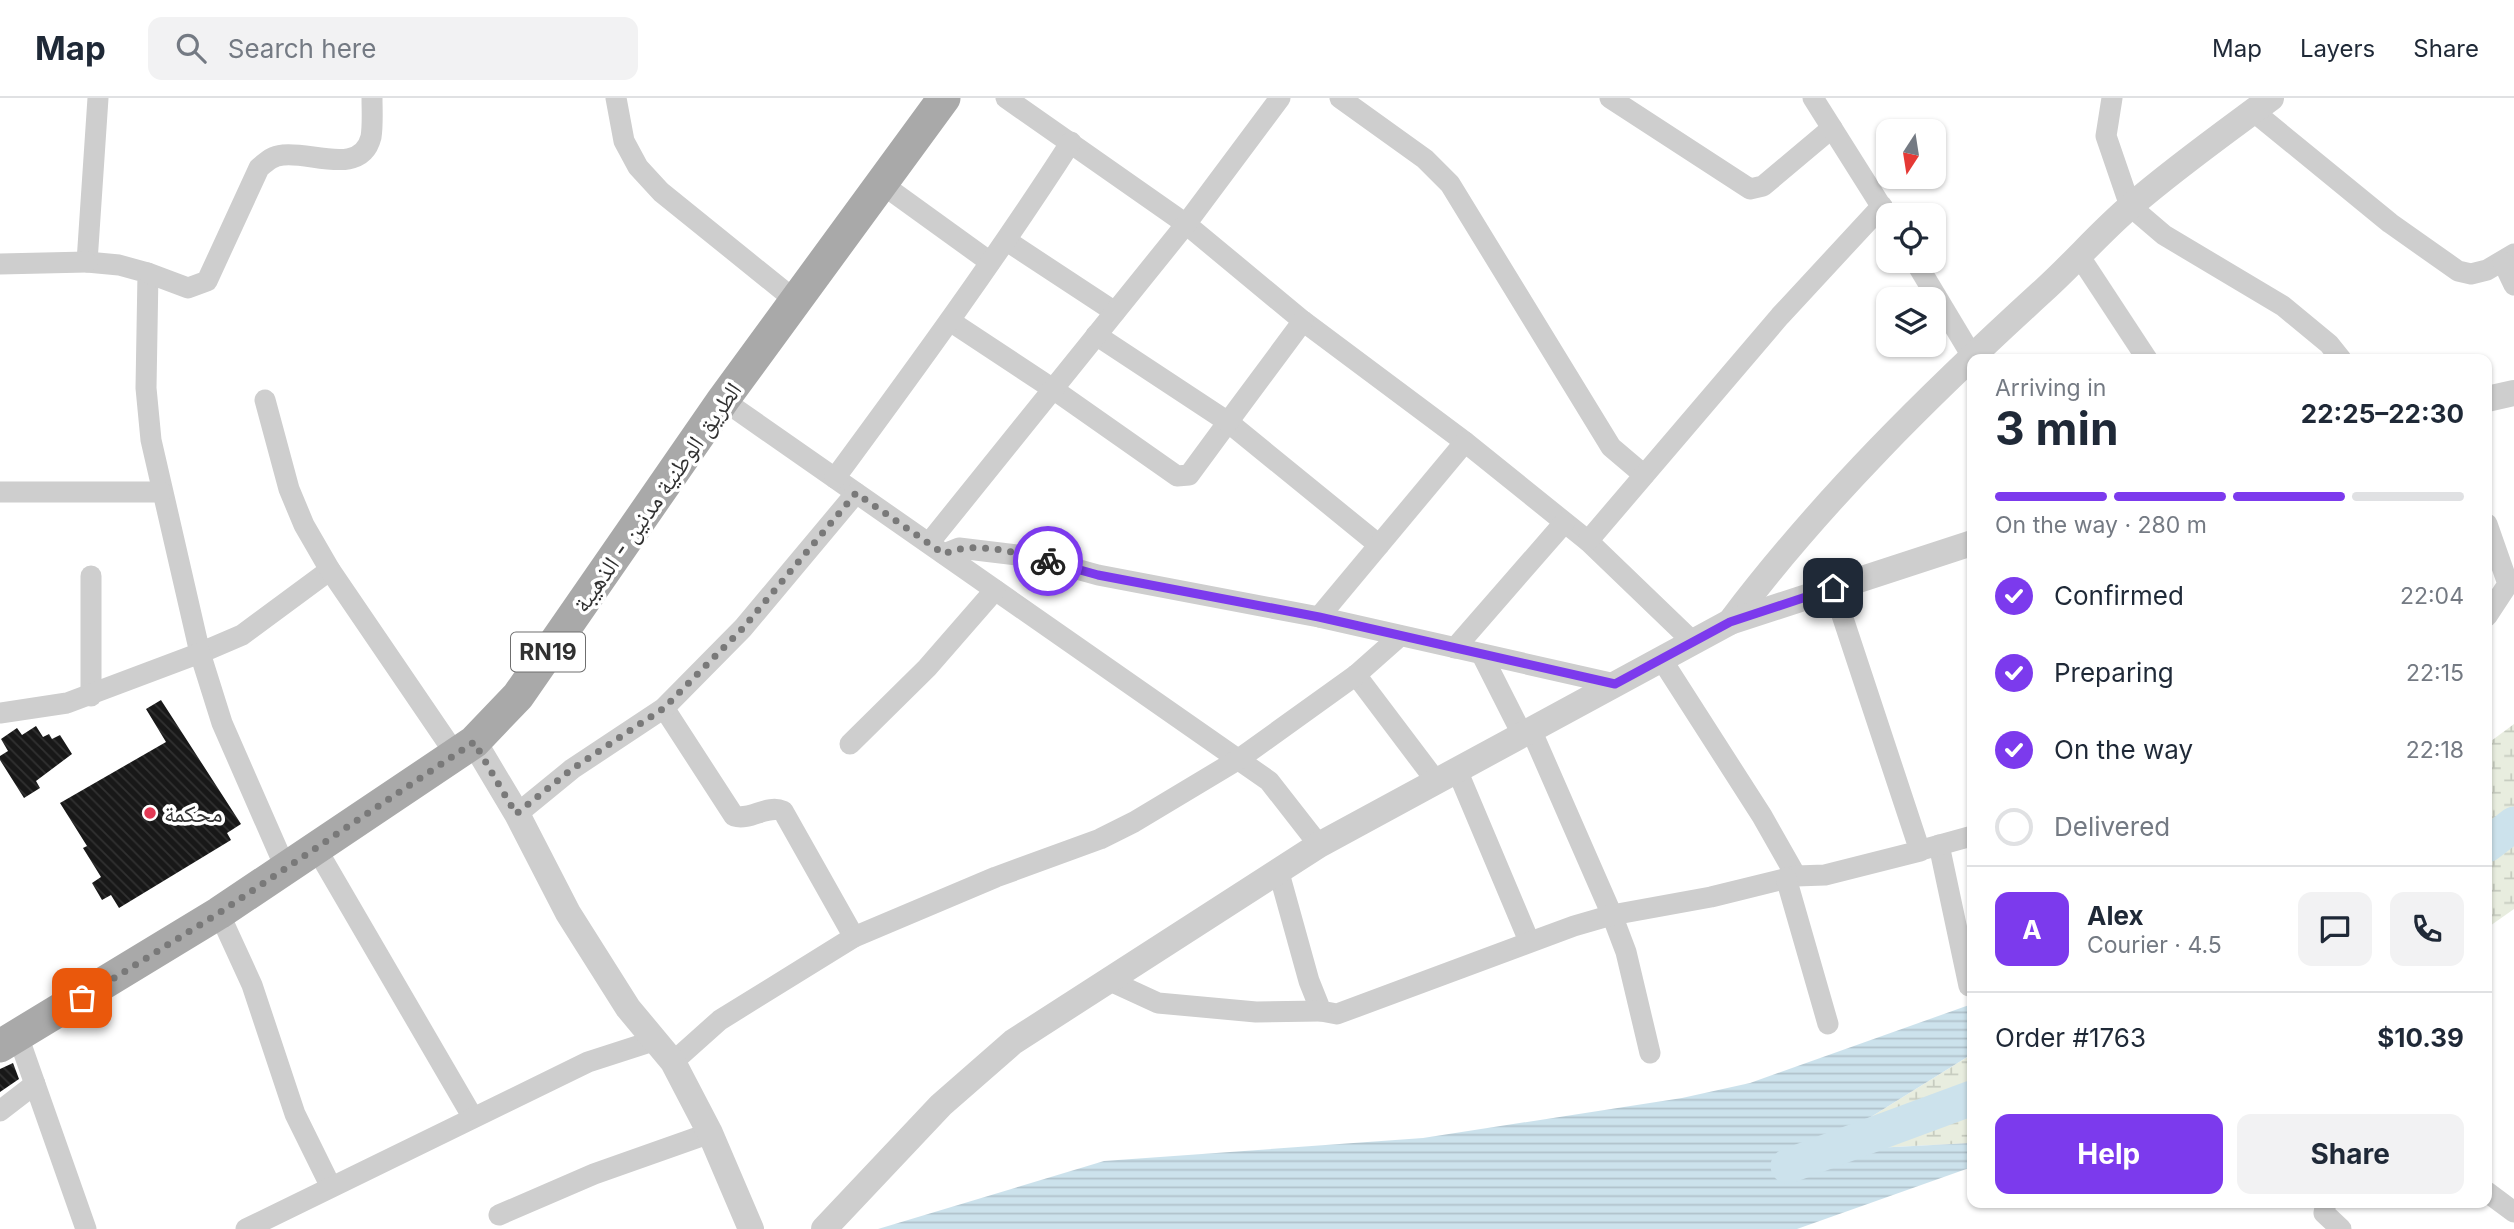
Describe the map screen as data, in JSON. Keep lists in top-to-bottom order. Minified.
{"streets":{"main road":["الطريق الوطنية مدنين - الذهيبة","RN19"]},"places":["محكمة"],"north":"bottom","page":{"header":"Map","search":"Search here","nav":["Map","Layers","Share"],"heading":["3 min","Arriving in","22:25–22:30"],"panel":["Alex","Courier · 4.5","Order #1763","$10.39"],"bar":"On the way · 280 m","list":[["Confirmed","22:04"],["Preparing","22:15"],["On the way","22:18"],"Delivered"],"round":"A","buttons":["Help","Share"]}}
